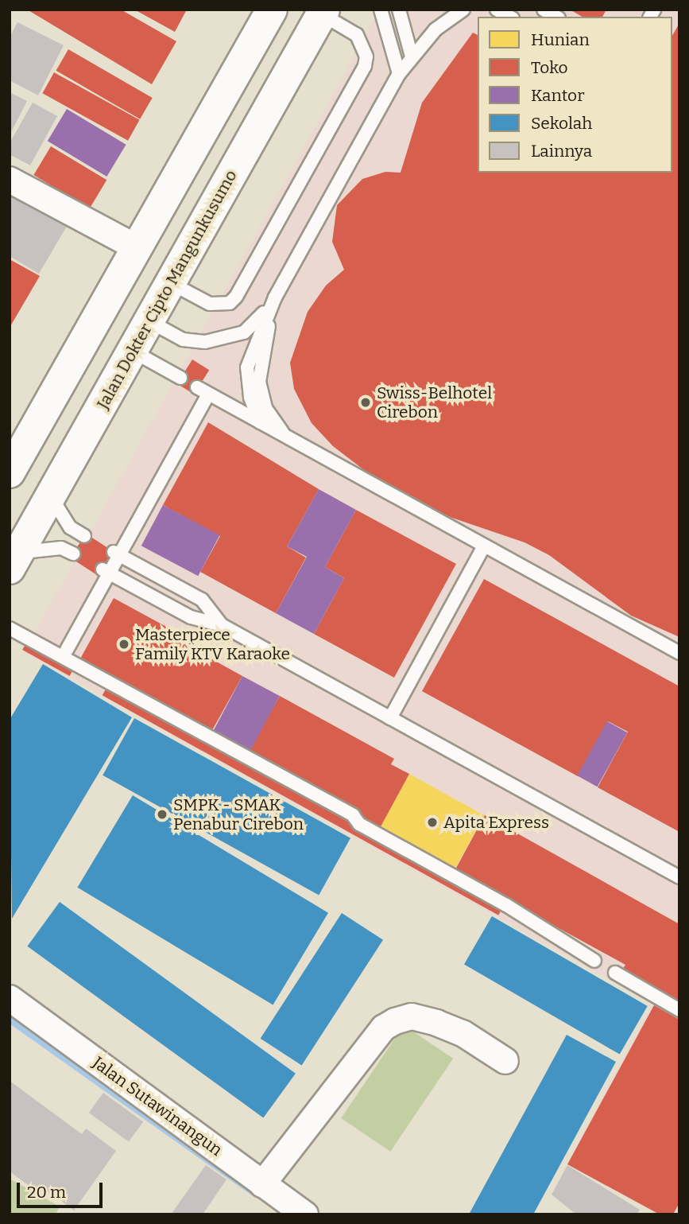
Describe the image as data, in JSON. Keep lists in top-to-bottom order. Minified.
{"streets":{"main road":["Jalan Dokter Cipto Mangunkusumo"],"street":["Jalan Sutawinangun"]},"places":["Swiss-Belhotel Cirebon","Masterpiece Family KTV Karaoke","SMPK - SMAK Penabur Cirebon","Apita Express"],"legend":["Hunian","Toko","Kantor","Sekolah","Lainnya"],"scale_bar":"20 m"}
